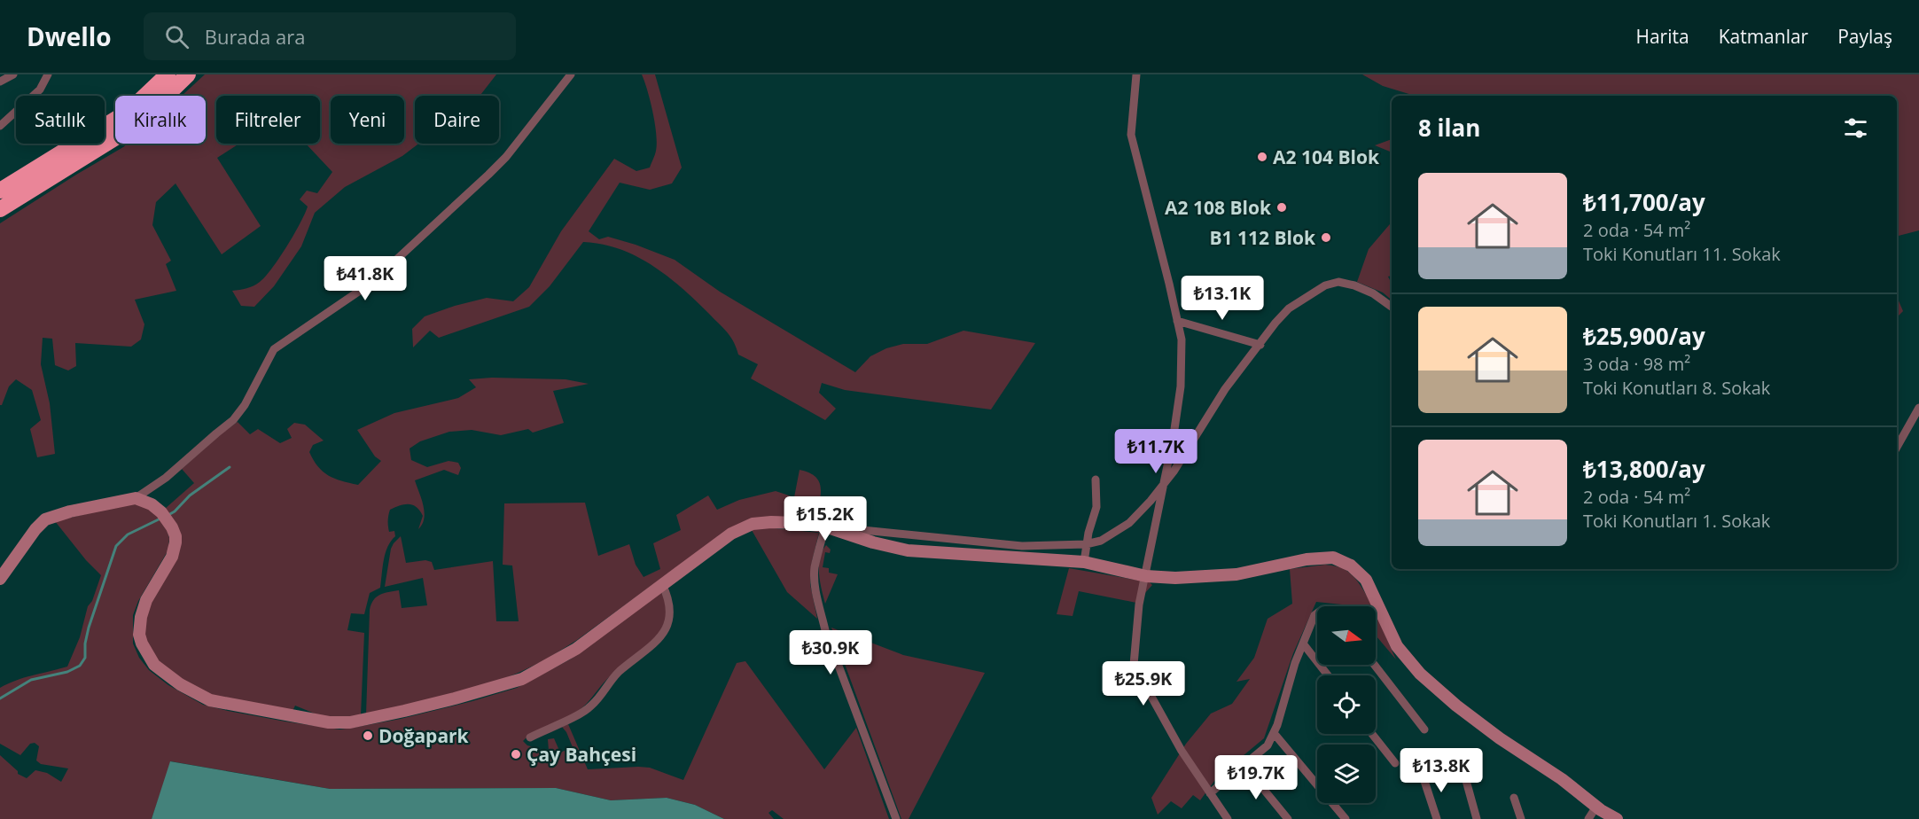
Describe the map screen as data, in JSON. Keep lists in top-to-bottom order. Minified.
{"places":["A2 104 Blok","A2 108 Blok","B1 112 Blok","Doğapark","Çay Bahçesi"],"north":"right","page":{"header":"Dwello","search":"Burada ara","nav":["Harita","Katmanlar","Paylaş"],"chip":["Satılık","Kiralık","Filtreler","Yeni","Daire"],"heading":"8 ilan","list":[{"name":"₺11,700/ay","note":"2 oda · 54 m² · Toki Konutları 11. Sokak"},{"name":"₺25,900/ay","note":"3 oda · 98 m² · Toki Konutları 8. Sokak"},{"name":"₺13,800/ay","note":"2 oda · 54 m² · Toki Konutları 1. Sokak"}],"price":["₺41.8K","₺13.1K","₺11.7K","₺15.2K","₺30.9K","₺25.9K","₺13.8K","₺19.7K"]}}
